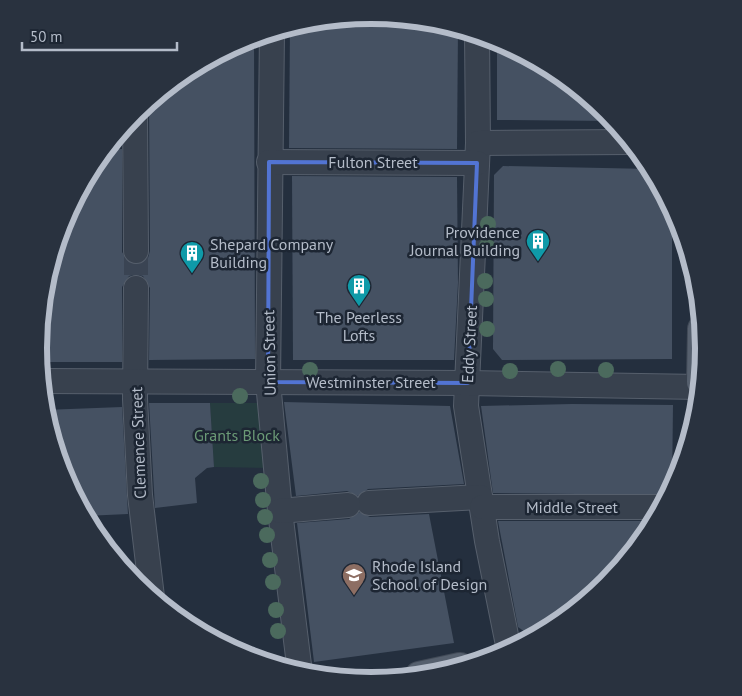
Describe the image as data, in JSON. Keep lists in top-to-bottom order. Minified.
{"streets":{"street":["Fulton Street","Eddy Street","Union Street","Westminster Street","Clemence Street","Middle Street"]},"crossings":[["Fulton Street","Eddy Street"],["Fulton Street","Union Street"],["Eddy Street","Westminster Street"],["Eddy Street","Middle Street"],["Union Street","Westminster Street"],["Union Street","Middle Street"],["Westminster Street","Clemence Street"]],"parks":["Grants Block"],"places":{"building":["Providence Journal Building","Shepard Company Building","The Peerless Lofts"],"school or university":["Rhode Island School of Design"]},"scale_bar":"50 m"}
